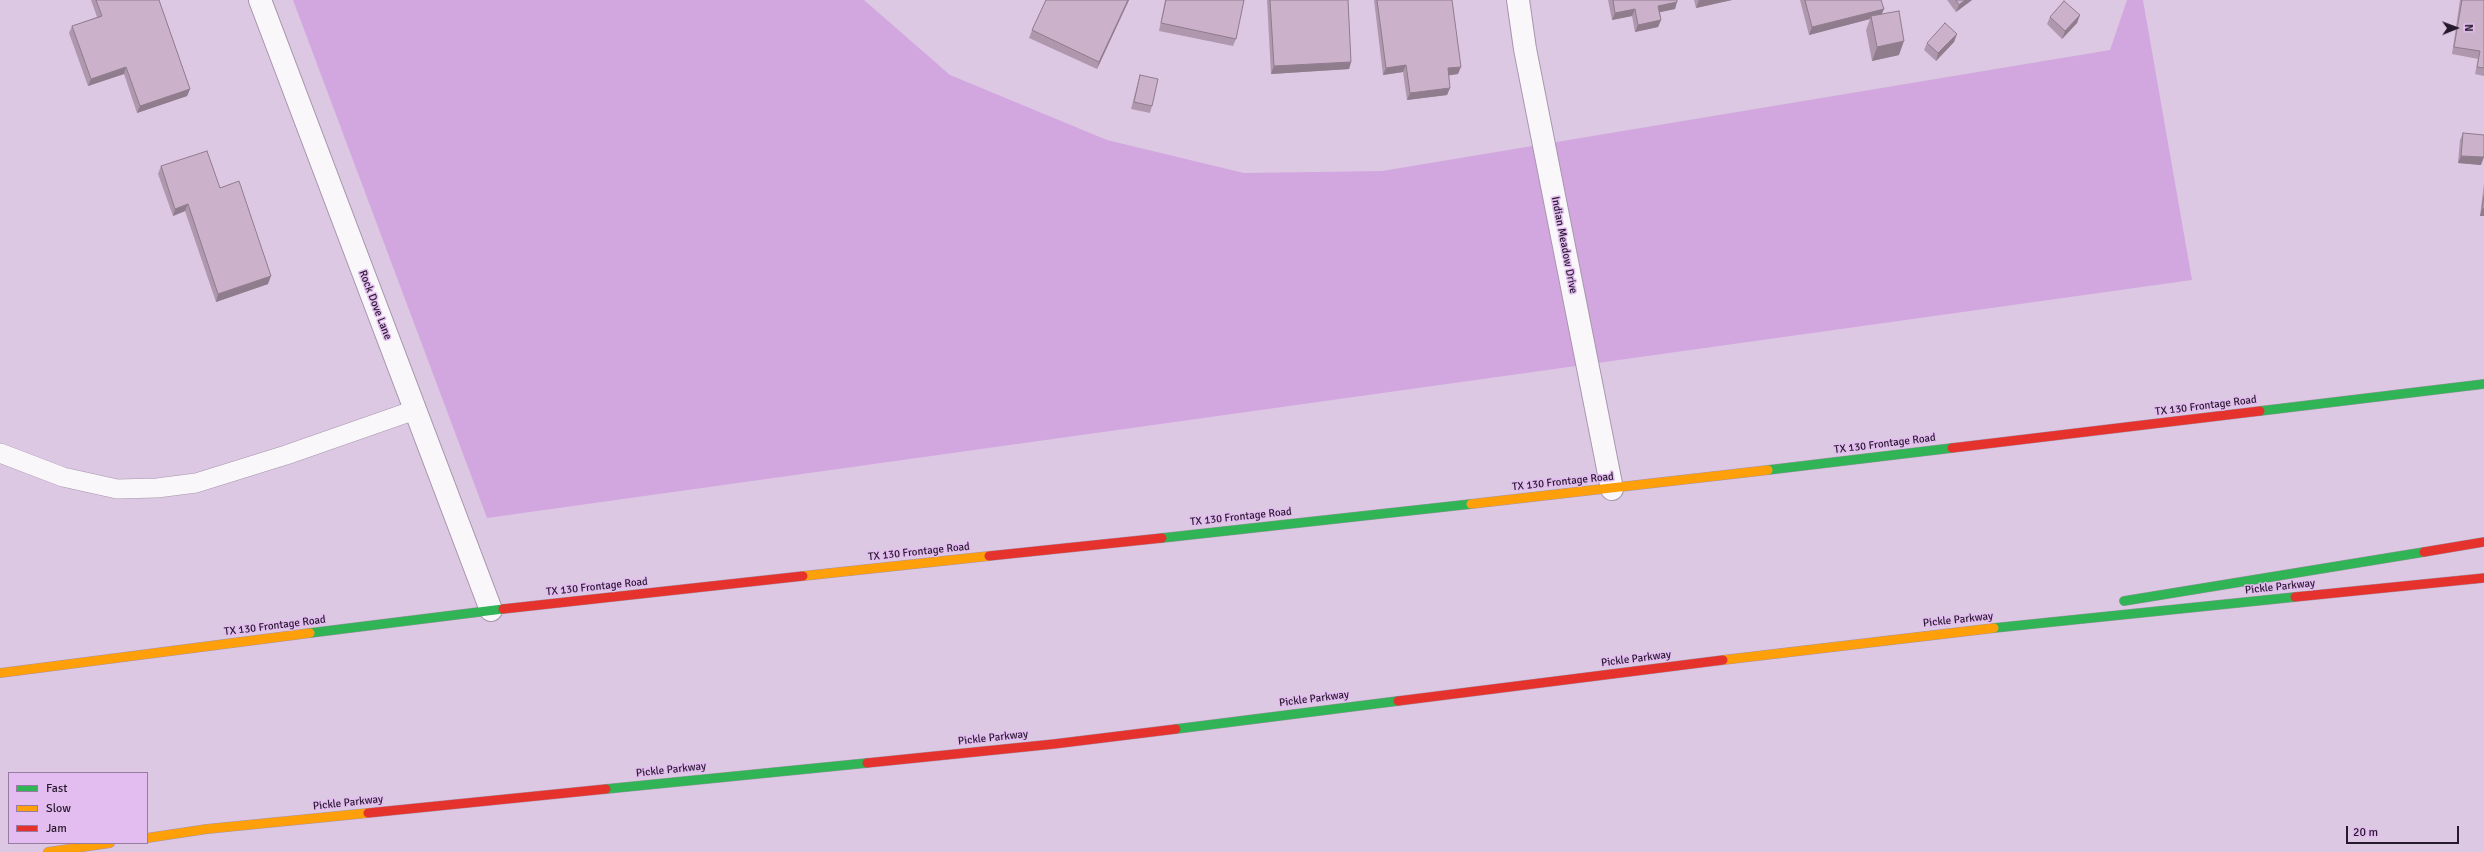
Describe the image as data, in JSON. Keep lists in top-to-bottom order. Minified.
{"streets":{"main road":["TX 130 Frontage Road","Pickle Parkway"],"street":["Indian Meadow Drive","Rock Dove Lane"]},"crossings":[["Indian Meadow Drive","TX 130 Frontage Road"],["Rock Dove Lane","TX 130 Frontage Road"]],"legend":["Fast","Slow","Jam"],"scale_bar":"20 m","north":"right"}
